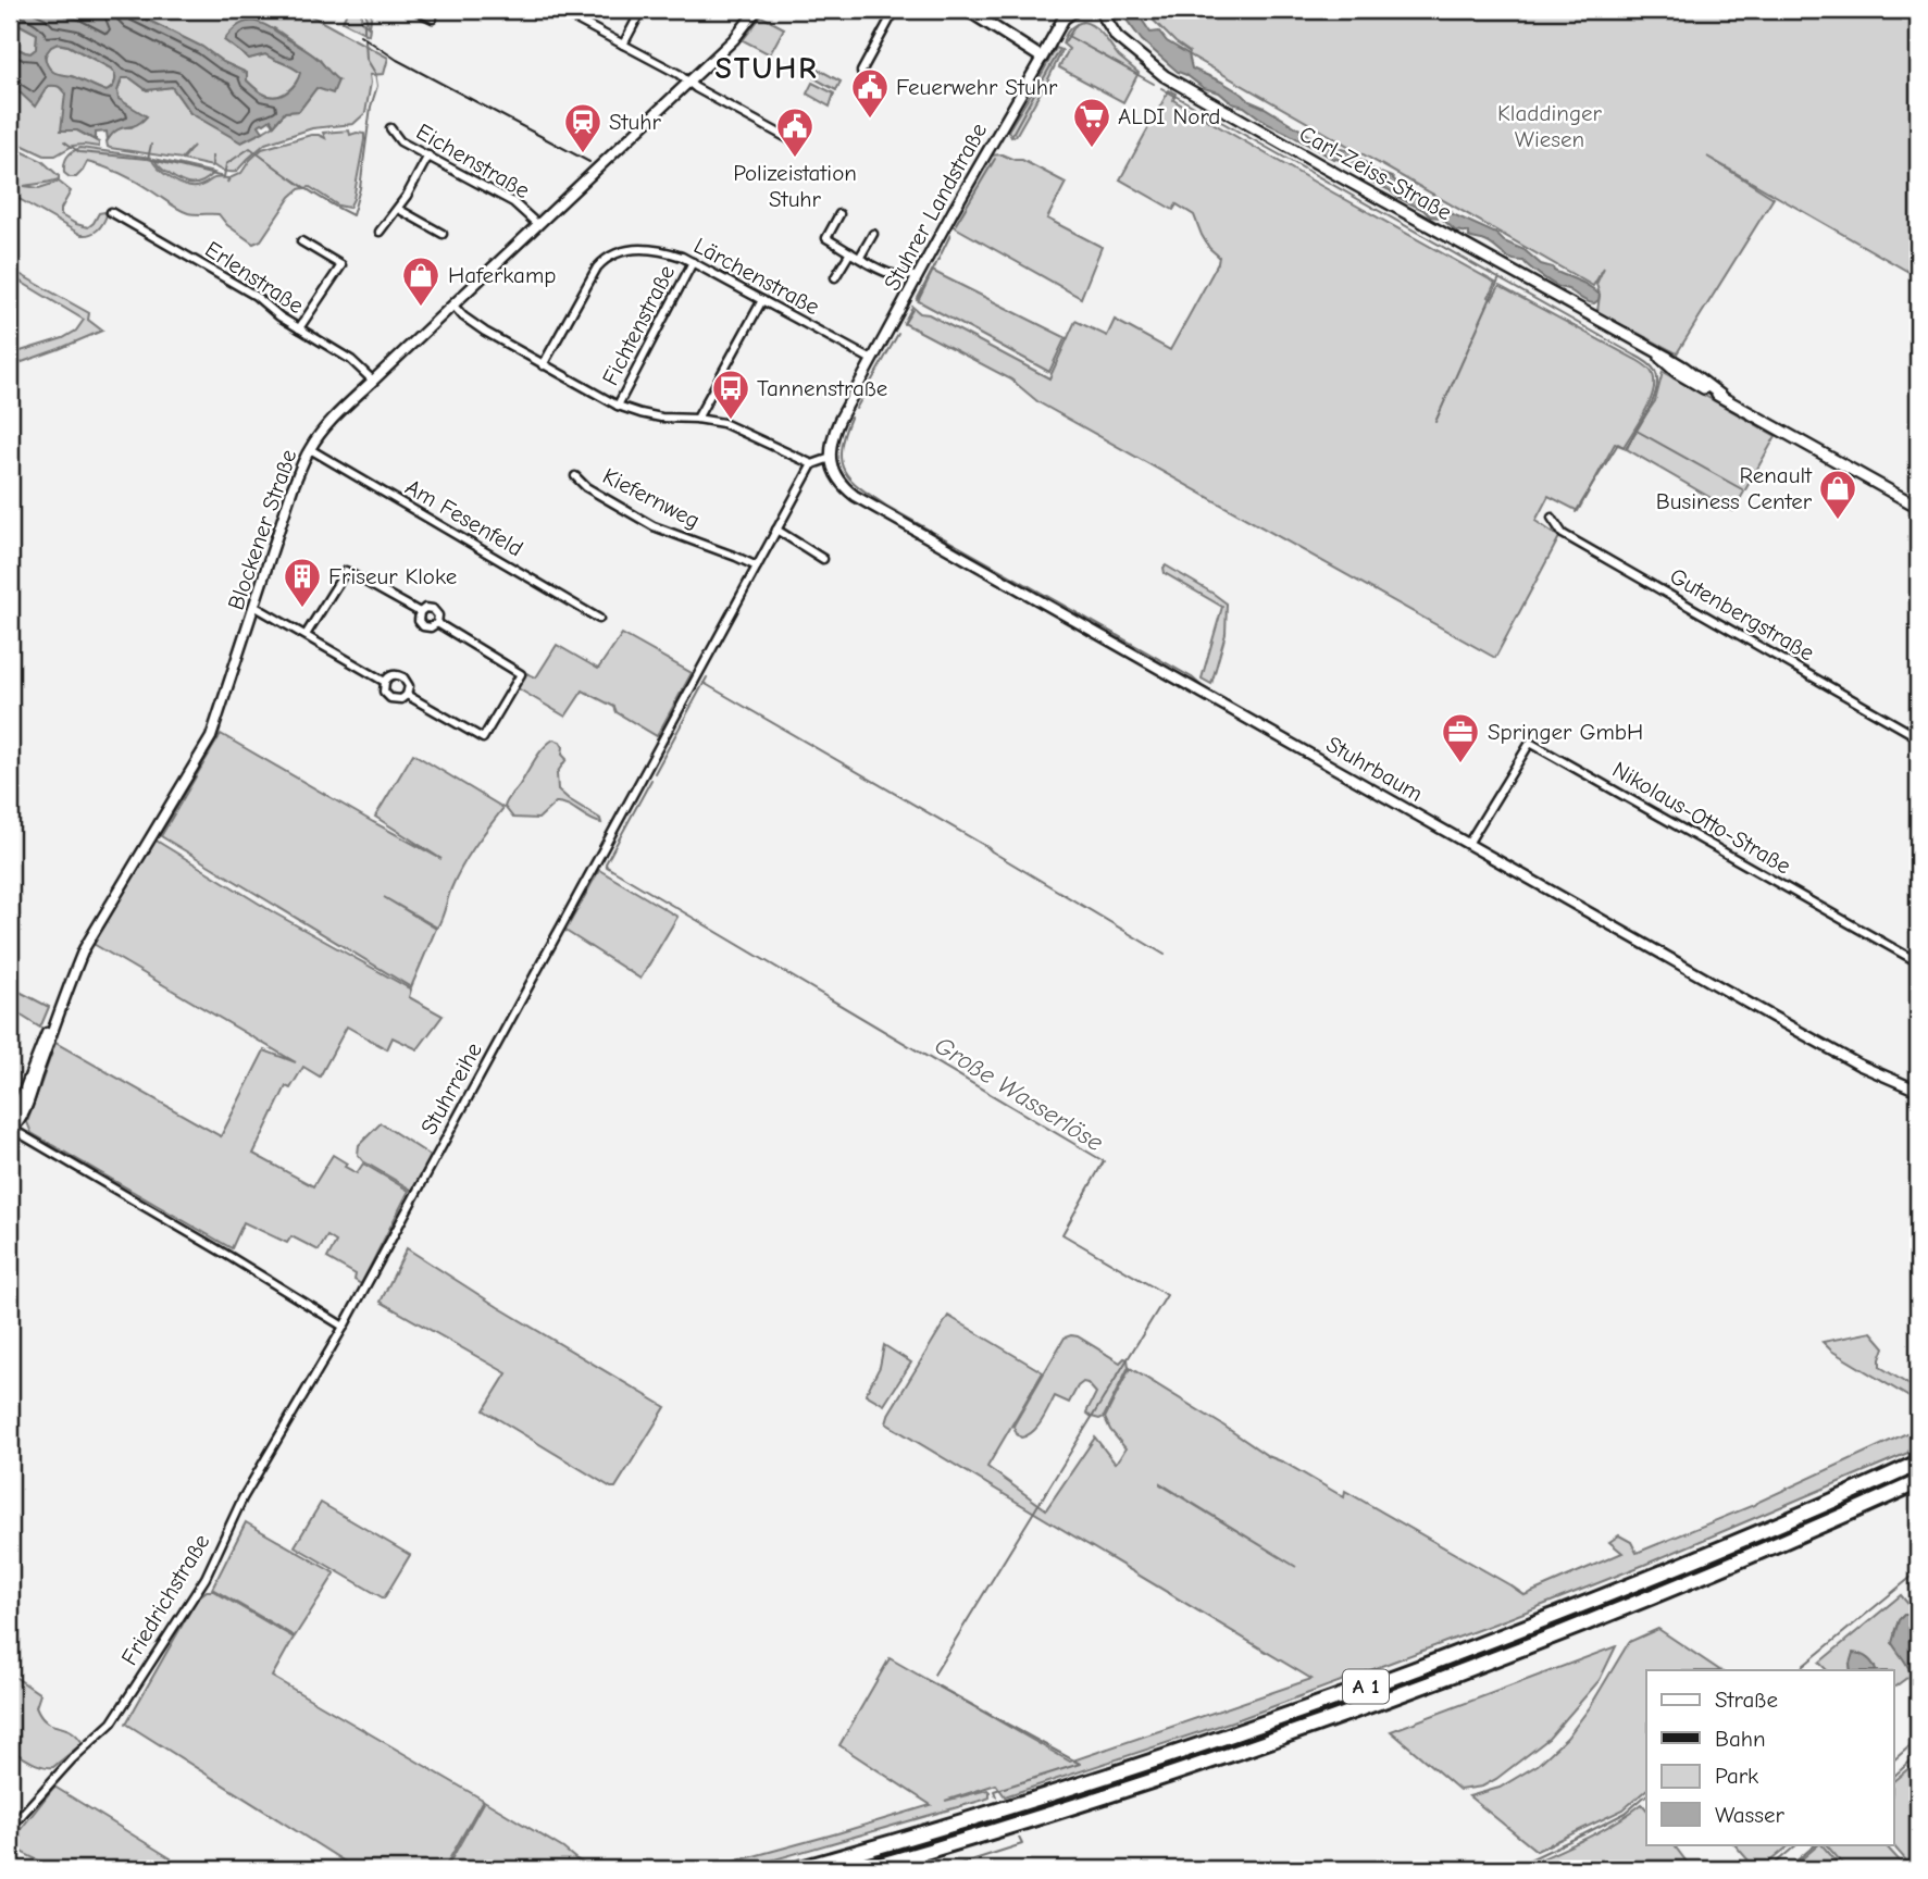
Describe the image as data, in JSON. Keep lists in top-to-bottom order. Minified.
{"streets":{"highway":["A 1"],"main road":["Carl-Zeiss-Straße"],"street":["Eichenstraße","Stuhrer Landstraße","Lärchenstraße","Erlenstraße","Fichtenstraße","Kiefernweg","Am Fesenfeld","Blockener Straße","Gutenbergstraße","Stuhrbaum","Nikolaus-Otto-Straße","Stuhrreihe","Friedrichstraße"]},"crossings":[["Eichenstraße","Blockener Straße"],["Stuhrer Landstraße","Lärchenstraße"],["Stuhrer Landstraße","Stuhrbaum"],["Lärchenstraße","Fichtenstraße"],["Erlenstraße","Blockener Straße"],["Kiefernweg","Stuhrreihe"],["Am Fesenfeld","Blockener Straße"],["Stuhrbaum","Nikolaus-Otto-Straße"],["Stuhrreihe","Friedrichstraße"]],"districts":["STUHR"],"water":["Große Wasserlöse"],"parks":["Kladdinger Wiesen"],"places":{"public building":["Feuerwehr Stuhr","Polizeistation Stuhr"],"supermarket":["ALDI Nord"],"station":["Stuhr"],"shop":["Haferkamp","Renault Business Center"],"bus stop":["Tannenstraße"],"building":["Friseur Kloke"],"office":["Springer GmbH"]},"legend":["Straße","Bahn","Park","Wasser"]}
